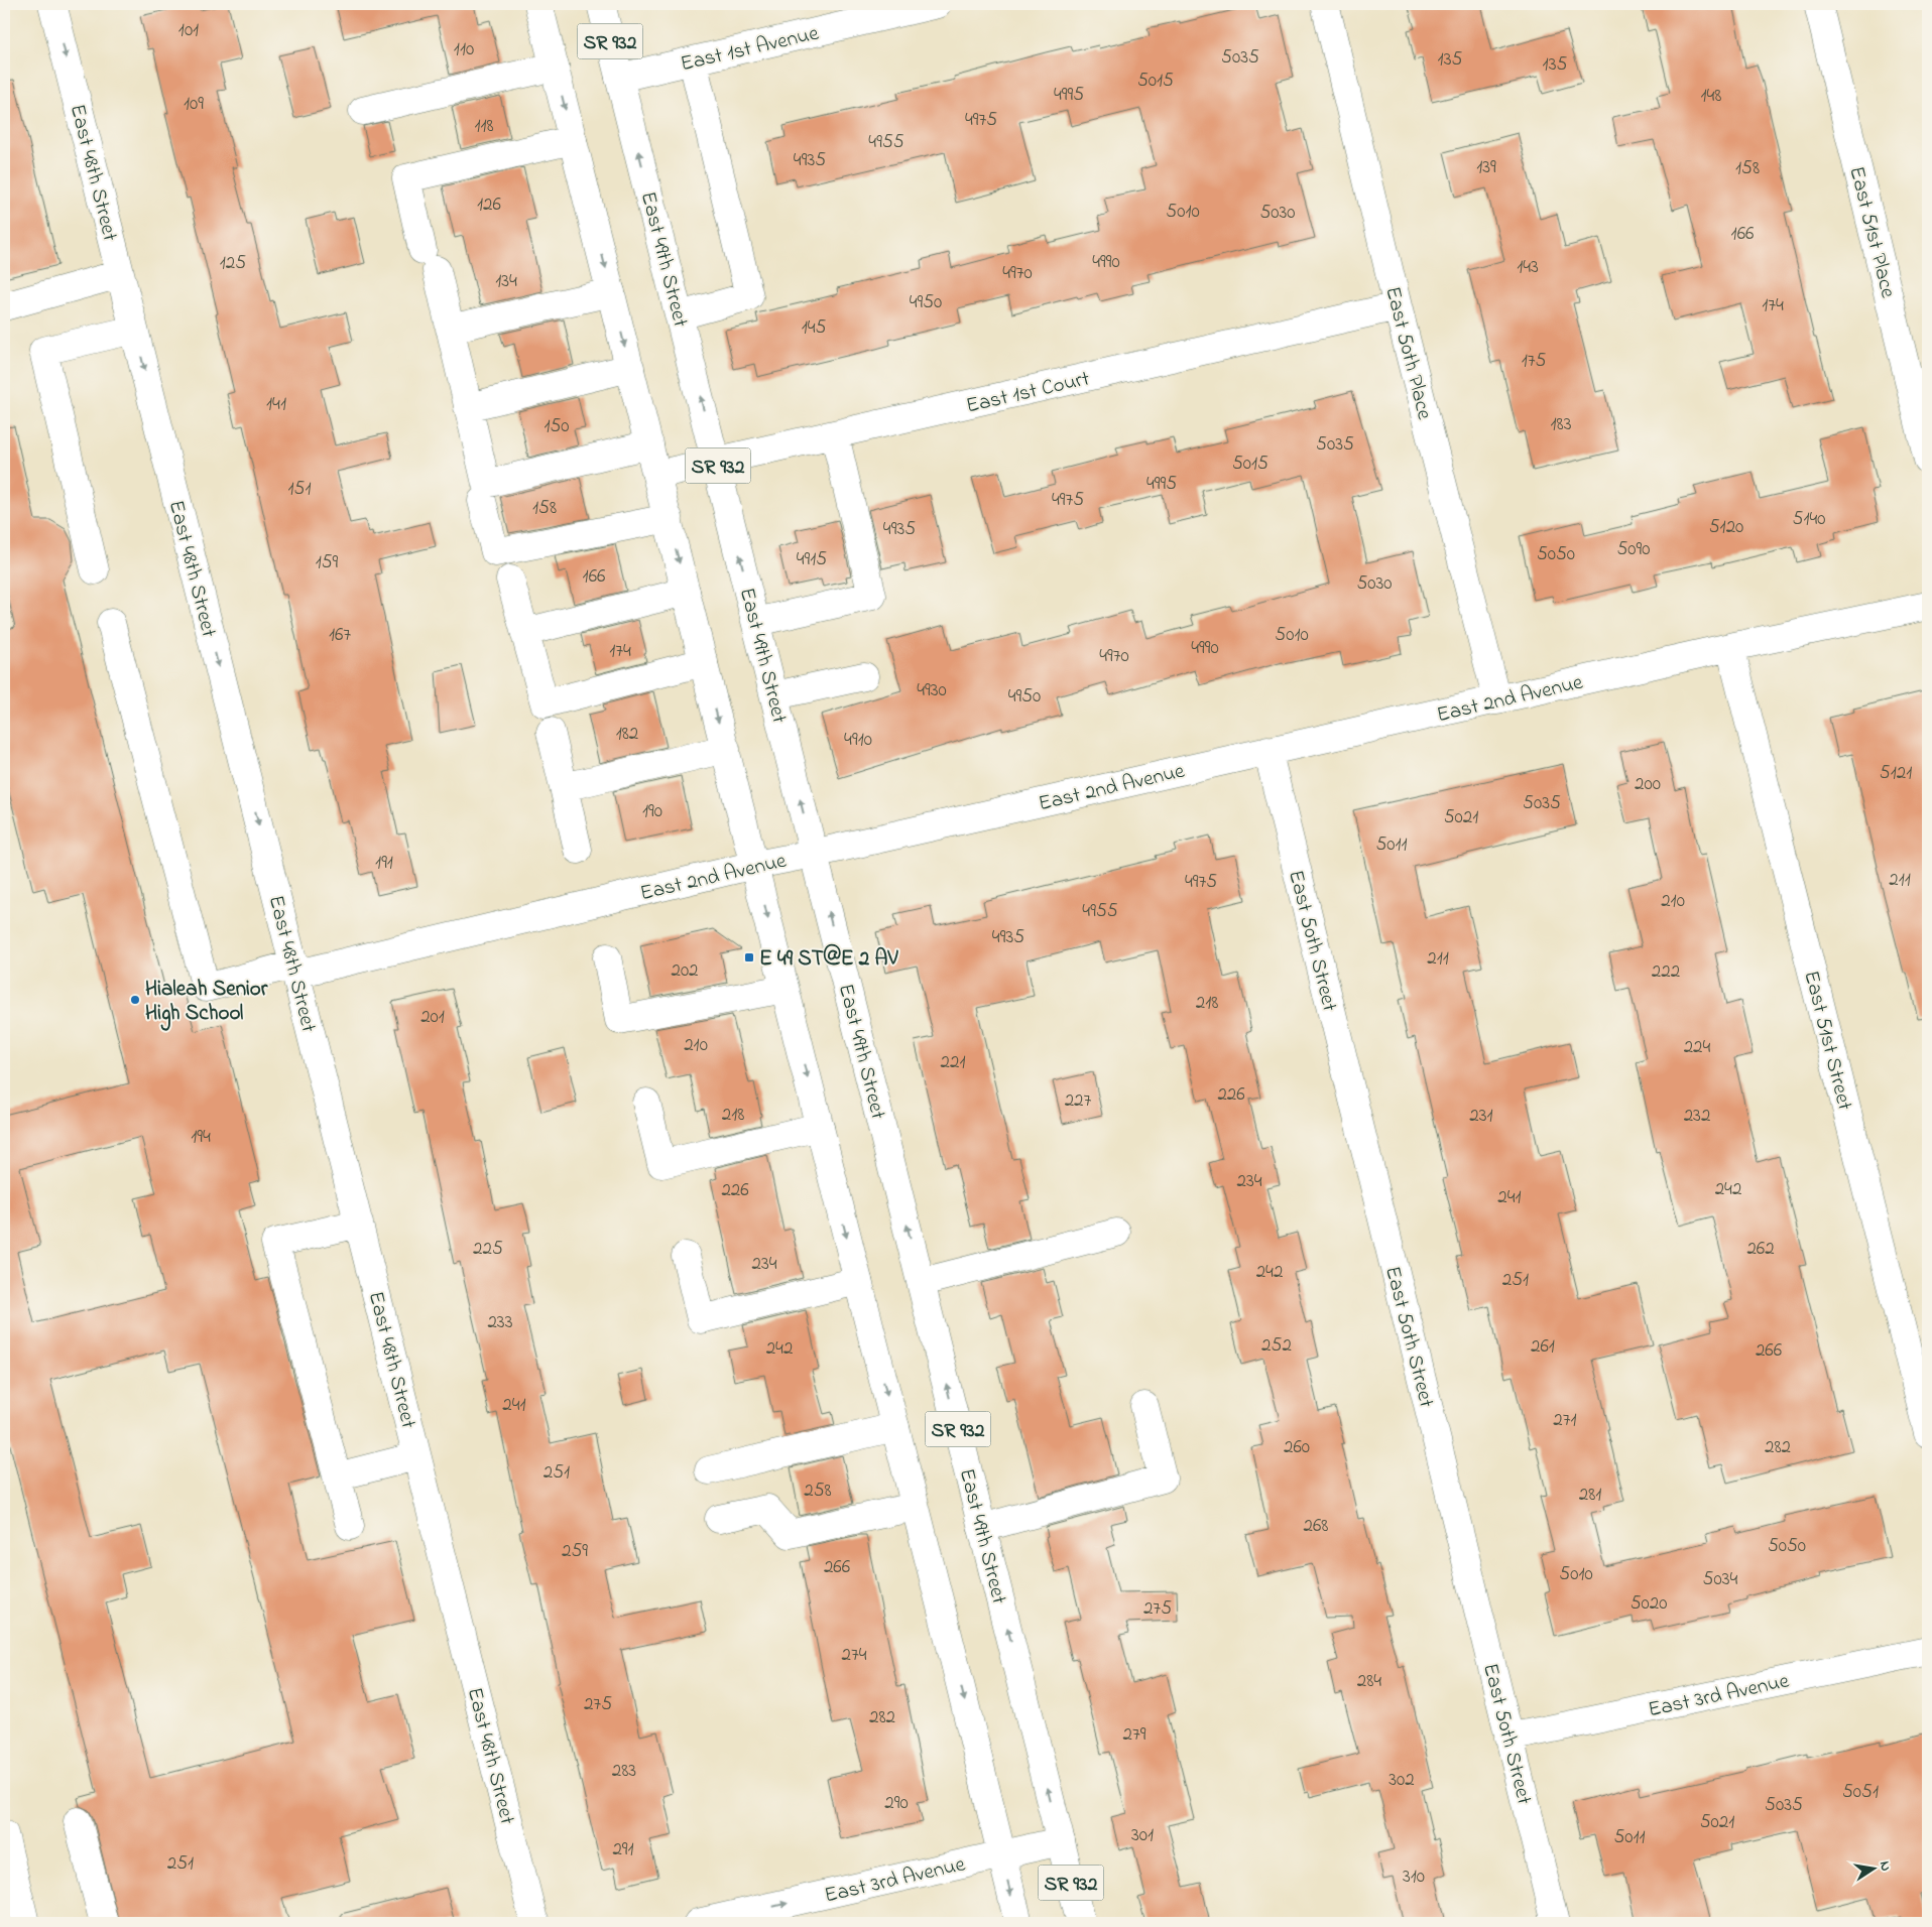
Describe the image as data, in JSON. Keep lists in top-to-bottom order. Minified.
{"streets":{"street":["SR 932","East 1st Avenue","East 48th Street","East 51st Place","East 49th Street","East 50th Place","East 1st Court","East 2nd Avenue","East 50th Street","East 51st Street","East 3rd Avenue"]},"crossings":[["SR 932","East 1st Court"],["SR 932","East 2nd Avenue"],["SR 932","East 3rd Avenue"],["East 1st Avenue","East 49th Street"],["East 48th Street","East 2nd Avenue"],["East 49th Street","East 1st Court"],["East 49th Street","East 2nd Avenue"],["East 49th Street","East 3rd Avenue"],["East 50th Place","East 1st Court"],["East 50th Place","East 2nd Avenue"],["East 2nd Avenue","East 50th Street"],["East 2nd Avenue","East 51st Street"],["East 50th Street","East 3rd Avenue"]],"one_way":["East 48th Street","East 3rd Avenue"],"places":{"transit":["E 49 ST@E 2 AV"],"other":["Hialeah Senior High School"]},"house_numbers":["101","110","5035","135","135","5015","4995","148","109","4975","118","4955","4935","139","158","126","5010","5030","166","4990","125","143","4970","134","4950","174","145","175","141","183","150","5035","5015","4995","151","4975","158","5140","5120","4935","5090","5050","4915","159","166","5030","167","5010","4990","174","4970","4930","4950","182","4910","5121","200","5035","190","5021","5011","191","211","4975","210","4955","4935","211","202","222","218","201","210","224","221","226","227","218","231","232","194","234","242","226","241","225","262","234","242","251","233","252","261","242","266","241","271","260","282","251","258","281","268","5050","259","266","5010","5034","5020","275","274","284","275","282","279","283","302","5051","290","5035","5021","301","5011","291","251","310"],"north":"right"}
